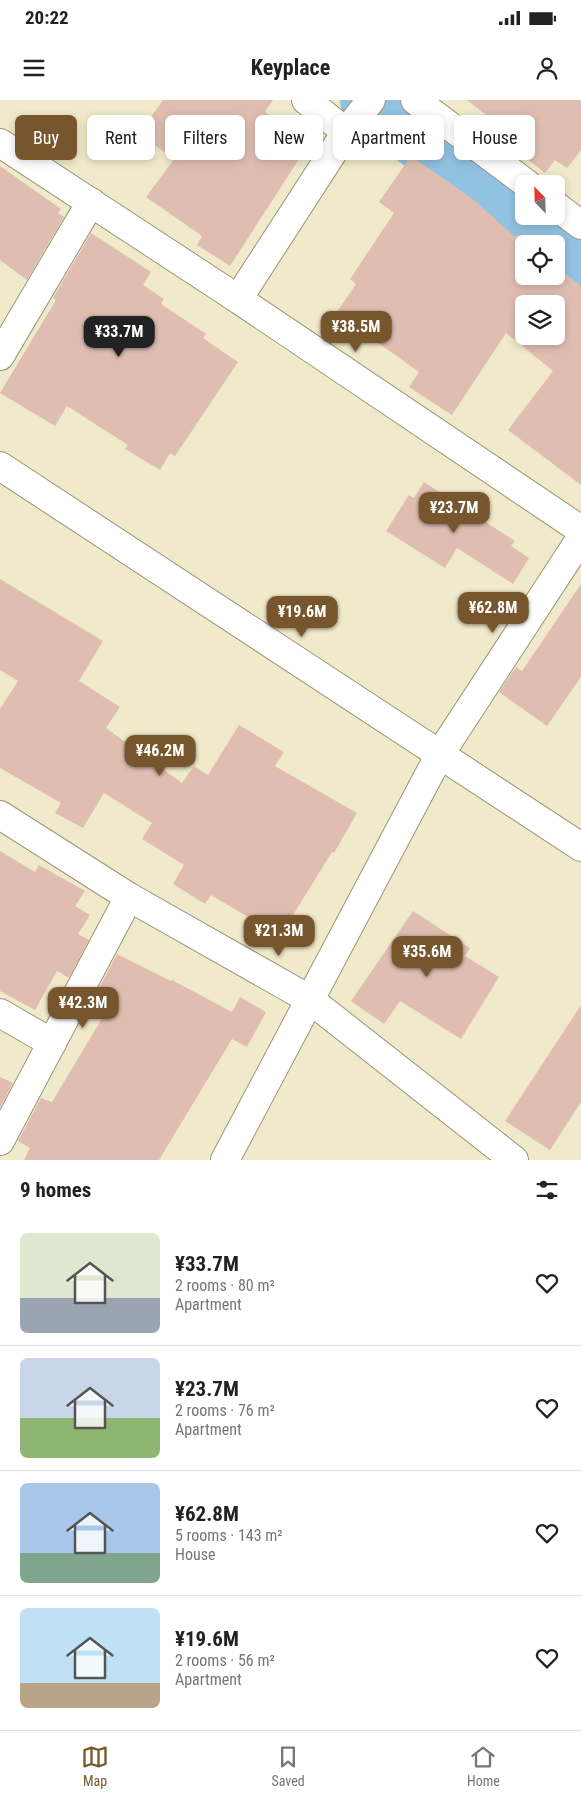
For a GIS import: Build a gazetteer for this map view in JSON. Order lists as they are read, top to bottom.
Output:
{
  "north": "top left",
  "page": {
    "status": "20:22",
    "header": "Keyplace",
    "chip": [
      "Buy",
      "Rent",
      "Filters",
      "New",
      "Apartment",
      "House"
    ],
    "price": [
      "¥38.5M",
      "¥33.7M",
      "¥23.7M",
      "¥62.8M",
      "¥19.6M",
      "¥46.2M",
      "¥21.3M",
      "¥35.6M",
      "¥42.3M"
    ],
    "heading": "9 homes",
    "list": [
      {
        "name": "¥33.7M",
        "note": "2 rooms · 80 m² · Apartment"
      },
      {
        "name": "¥23.7M",
        "note": "2 rooms · 76 m² · Apartment"
      },
      {
        "name": "¥62.8M",
        "note": "5 rooms · 143 m² · House"
      },
      {
        "name": "¥19.6M",
        "note": "2 rooms · 56 m² · Apartment"
      }
    ],
    "tabs": ["Map", "Saved", "Home"]
  }
}
